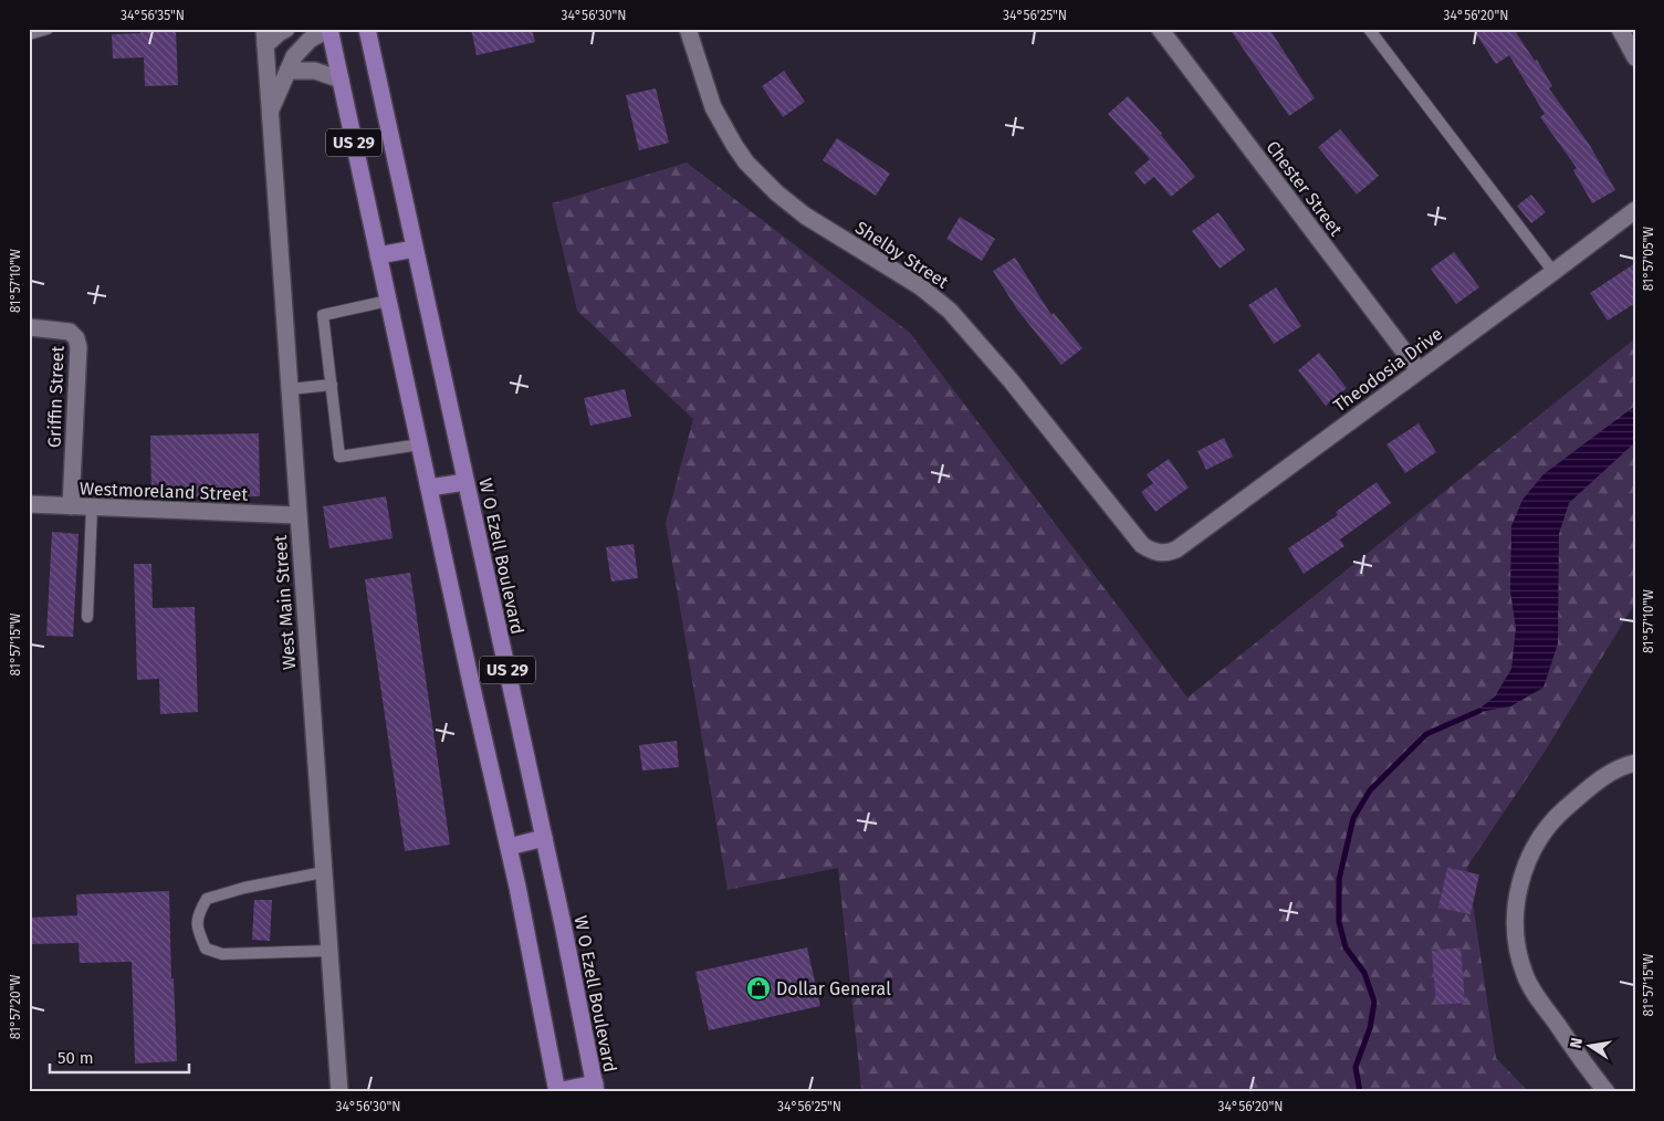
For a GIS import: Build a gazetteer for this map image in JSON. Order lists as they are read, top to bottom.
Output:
{
  "streets": {
    "main road": ["US 29", "W O Ezell Boulevard"],
    "street": [
      "Chester Street",
      "Shelby Street",
      "Theodosia Drive",
      "Griffin Street",
      "Westmoreland Street",
      "West Main Street"
    ]
  },
  "crossings": [
    ["US 29", "West Main Street"],
    ["Chester Street", "Theodosia Drive"],
    ["Shelby Street", "Theodosia Drive"],
    ["Griffin Street", "Westmoreland Street"],
    ["Westmoreland Street", "West Main Street"]
  ],
  "places": {
    "shop": ["Dollar General"]
  },
  "scale_bar": "50 m",
  "north": "left",
  "coordinates": [
    "34°56'35\"N",
    "34°56'30\"N",
    "34°56'25\"N",
    "34°56'20\"N",
    "81°57'05\"W",
    "81°57'10\"W",
    "81°57'15\"W",
    "81°57'20\"W"
  ]
}
